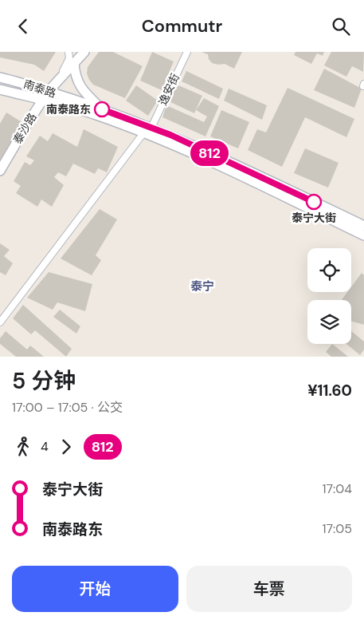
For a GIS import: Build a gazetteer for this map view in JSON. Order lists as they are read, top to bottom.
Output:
{
  "streets": {
    "main road": ["南泰路", "泰沙路"],
    "street": ["逸安街"]
  },
  "crossings": [
    ["南泰路", "逸安街"],
    ["南泰路", "泰沙路"]
  ],
  "districts": ["泰宁"],
  "places": ["南泰路东", "泰宁大街"],
  "lines": ["bus line 812"],
  "page": {
    "header": "Commutr",
    "on_map": "812",
    "heading": ["5 分钟", "17:00 – 17:05 · 公交", "¥11.60"],
    "legs": ["4", "812"],
    "list": [
      {
        "name": "泰宁大街",
        "value": "17:04"
      },
      {
        "name": "南泰路东",
        "value": "17:05"
      }
    ],
    "buttons": ["开始", "车票"]
  }
}
